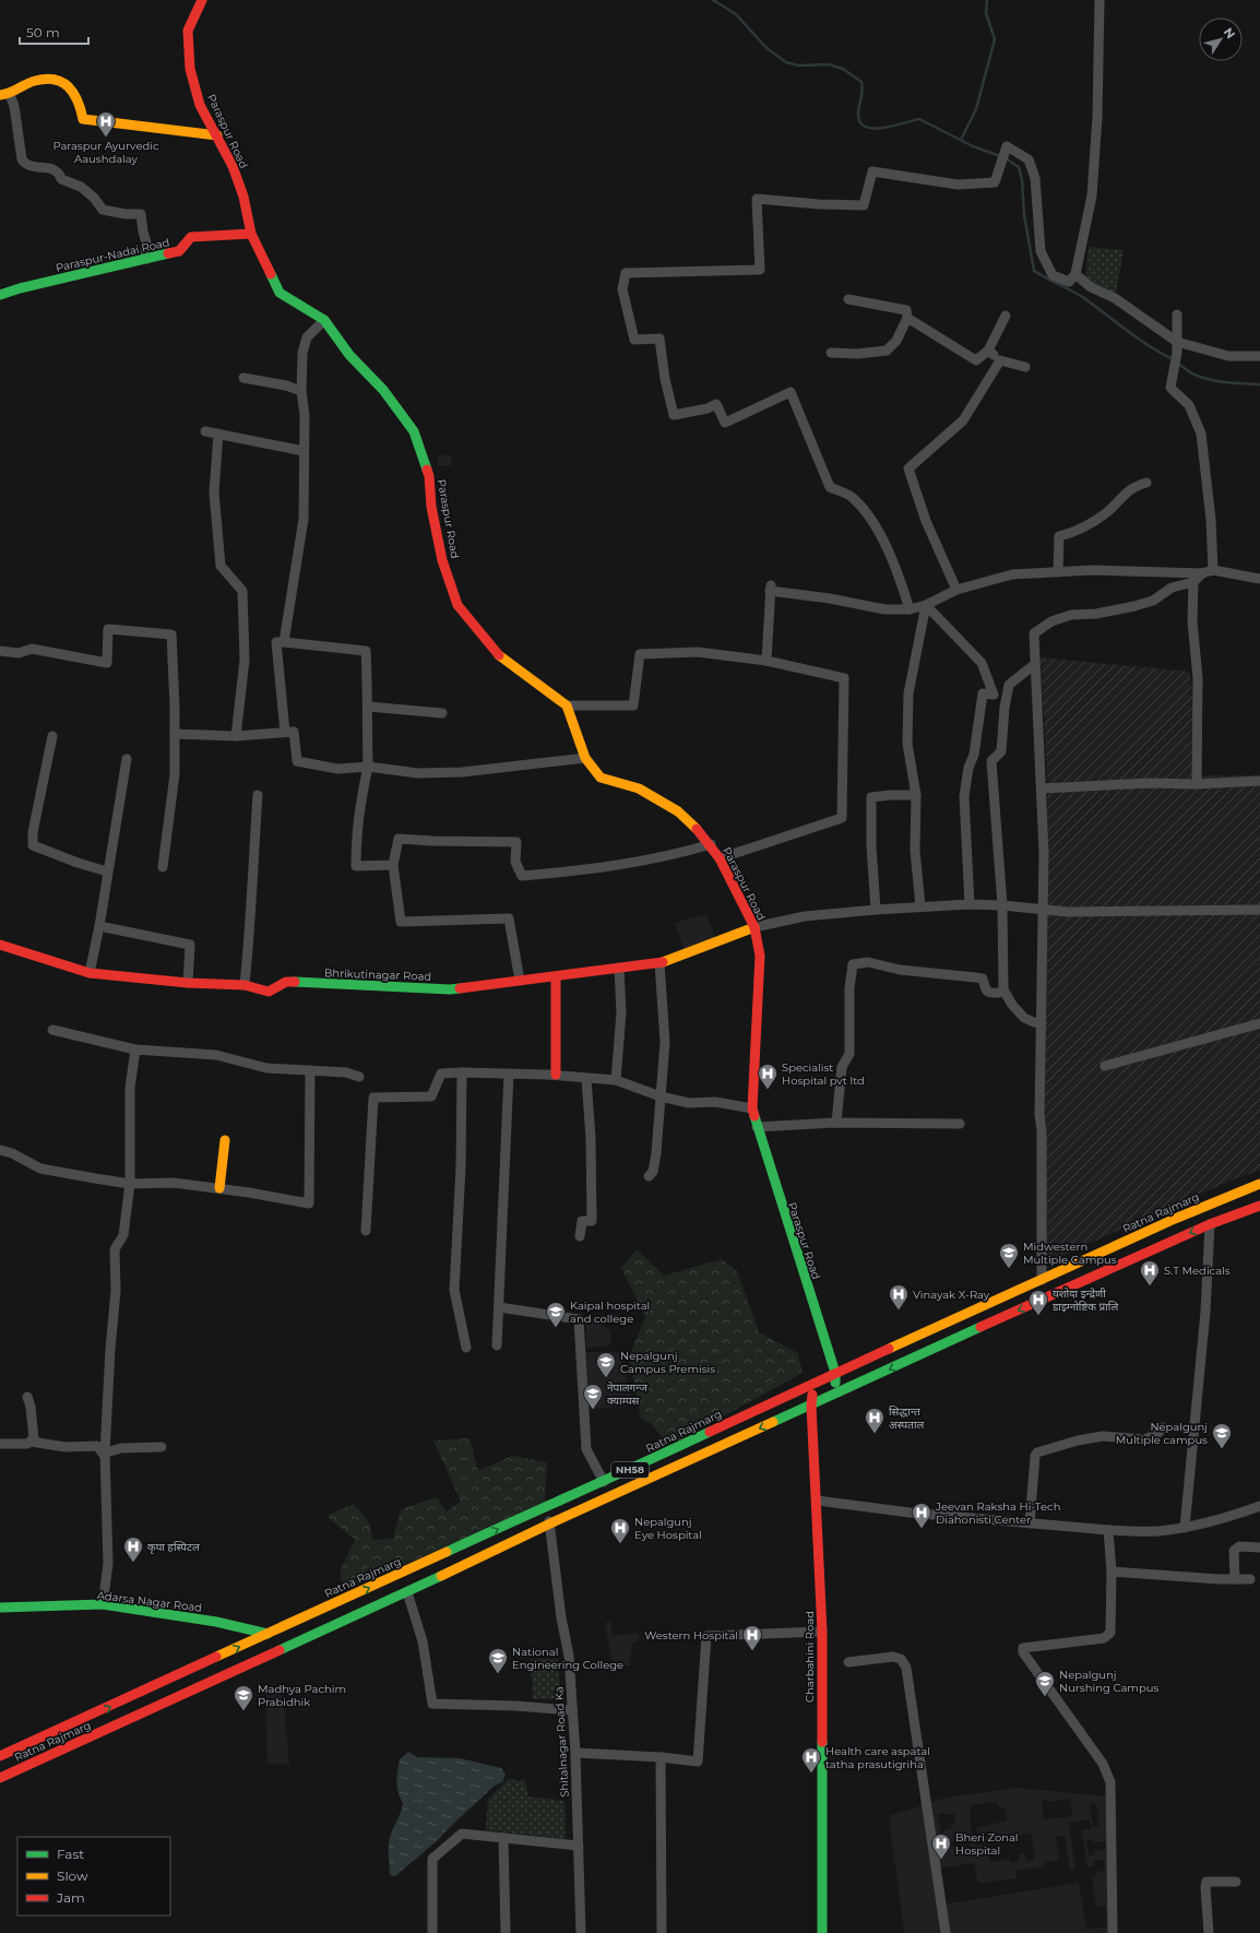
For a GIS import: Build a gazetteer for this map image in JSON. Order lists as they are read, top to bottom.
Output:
{
  "streets": {
    "main road": [
      "Paraspur Road",
      "Paraspur-Nadai Road",
      "Bhrikutinagar Road",
      "Ratna Rajmarg",
      "NH58",
      "Adarsa Nagar Road",
      "Charbahini Road"
    ],
    "street": ["Shitalnagar Road Ka"]
  },
  "crossings": [
    ["Paraspur Road", "Paraspur-Nadai Road"],
    ["Paraspur Road", "Bhrikutinagar Road"],
    ["Paraspur Road", "Ratna Rajmarg"],
    ["Ratna Rajmarg", "Adarsa Nagar Road"],
    ["Ratna Rajmarg", "Charbahini Road"],
    ["Ratna Rajmarg", "Shitalnagar Road Ka"]
  ],
  "places": {
    "hospital": [
      "Paraspur Ayurvedic Aaushdalay",
      "Specialist Hospital pvt ltd",
      "S.T Medicals",
      "Vinayak X-Ray",
      "यशोदा इन्द्रेणी डाइग्नोष्टिक प्रालि",
      "सिद्धान्त अस्पताल",
      "Jeevan Raksha Hi-Tech Diahonisti Center",
      "Nepalgunj Eye Hospital",
      "कृपा हस्पिटल",
      "Western Hospital",
      "Health care aspatal tatha prasutigriha",
      "Bheri Zonal Hospital"
    ],
    "school or university": [
      "Midwestern Multiple Campus",
      "Kaipal hospital and college",
      "Nepalgunj Campus Premisis",
      "नेपालगन्ज क्याम्पस",
      "Nepalgunj Multiple campus",
      "National Engineering College",
      "Nepalgunj Nurshing Campus",
      "Madhya Pachim Prabidhik"
    ]
  },
  "legend": ["Fast", "Slow", "Jam"],
  "scale_bar": "50 m",
  "north": "top right"
}
